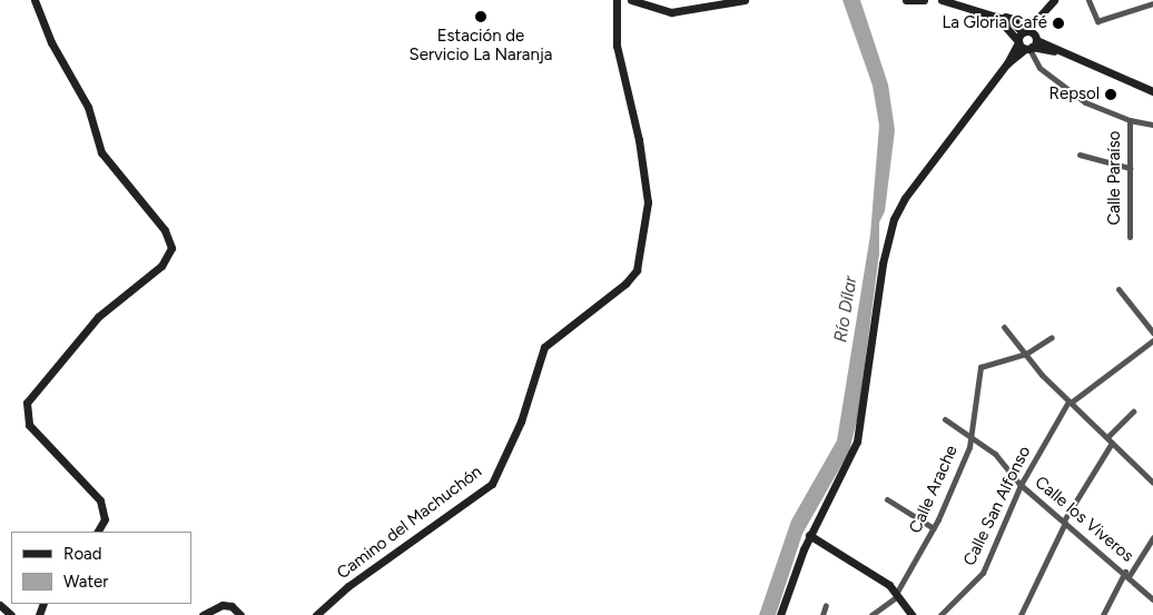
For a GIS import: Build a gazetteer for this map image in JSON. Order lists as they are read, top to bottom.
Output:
{
  "streets": {
    "street": [
      "Calle Paraíso",
      "Calle Arache",
      "Calle San Alfonso",
      "Calle los Viveros",
      "Camino del Machuchón"
    ]
  },
  "crossings": [
    ["Calle Arache", "Calle los Viveros"],
    ["Calle San Alfonso", "Calle los Viveros"]
  ],
  "water": ["Río Dílar"],
  "places": ["Estación de Servicio La Naranja", "La Gloria Café", "Repsol"],
  "legend": ["Road", "Water"]
}
